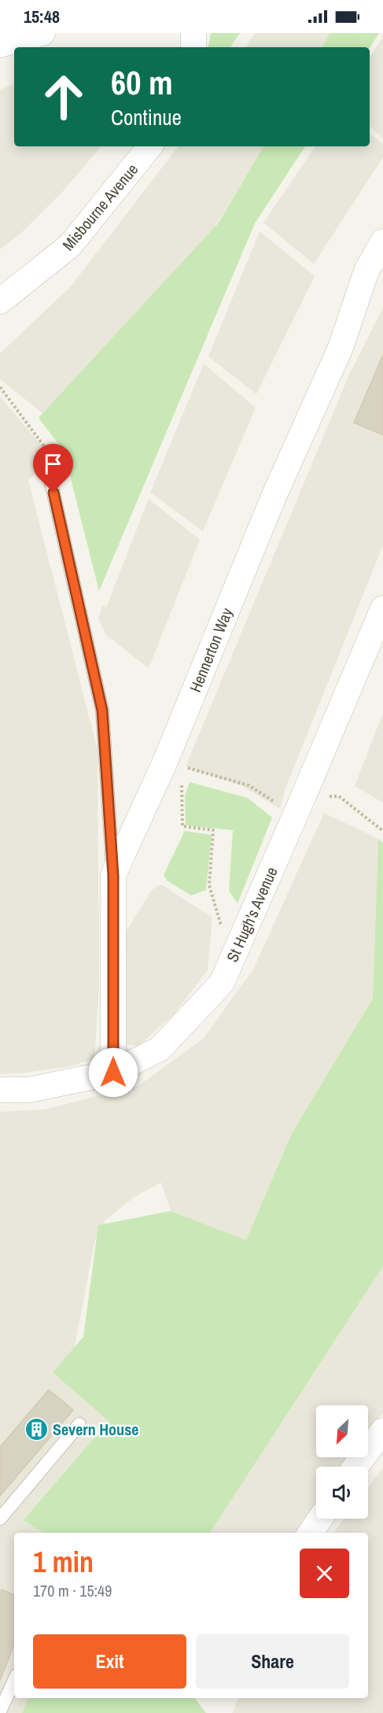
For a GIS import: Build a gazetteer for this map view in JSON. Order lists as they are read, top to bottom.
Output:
{
  "streets": {
    "street": ["Misbourne Avenue", "Hennerton Way", "St Hugh's Avenue"]
  },
  "crossings": [
    ["Hennerton Way", "St Hugh's Avenue"]
  ],
  "places": {
    "building": ["Severn House"]
  },
  "north": "bottom left",
  "page": {
    "status": "15:48",
    "turn": ["60 m", "Continue"],
    "heading": ["1 min", "170 m · 15:49"],
    "buttons": ["Exit", "Share"]
  }
}
